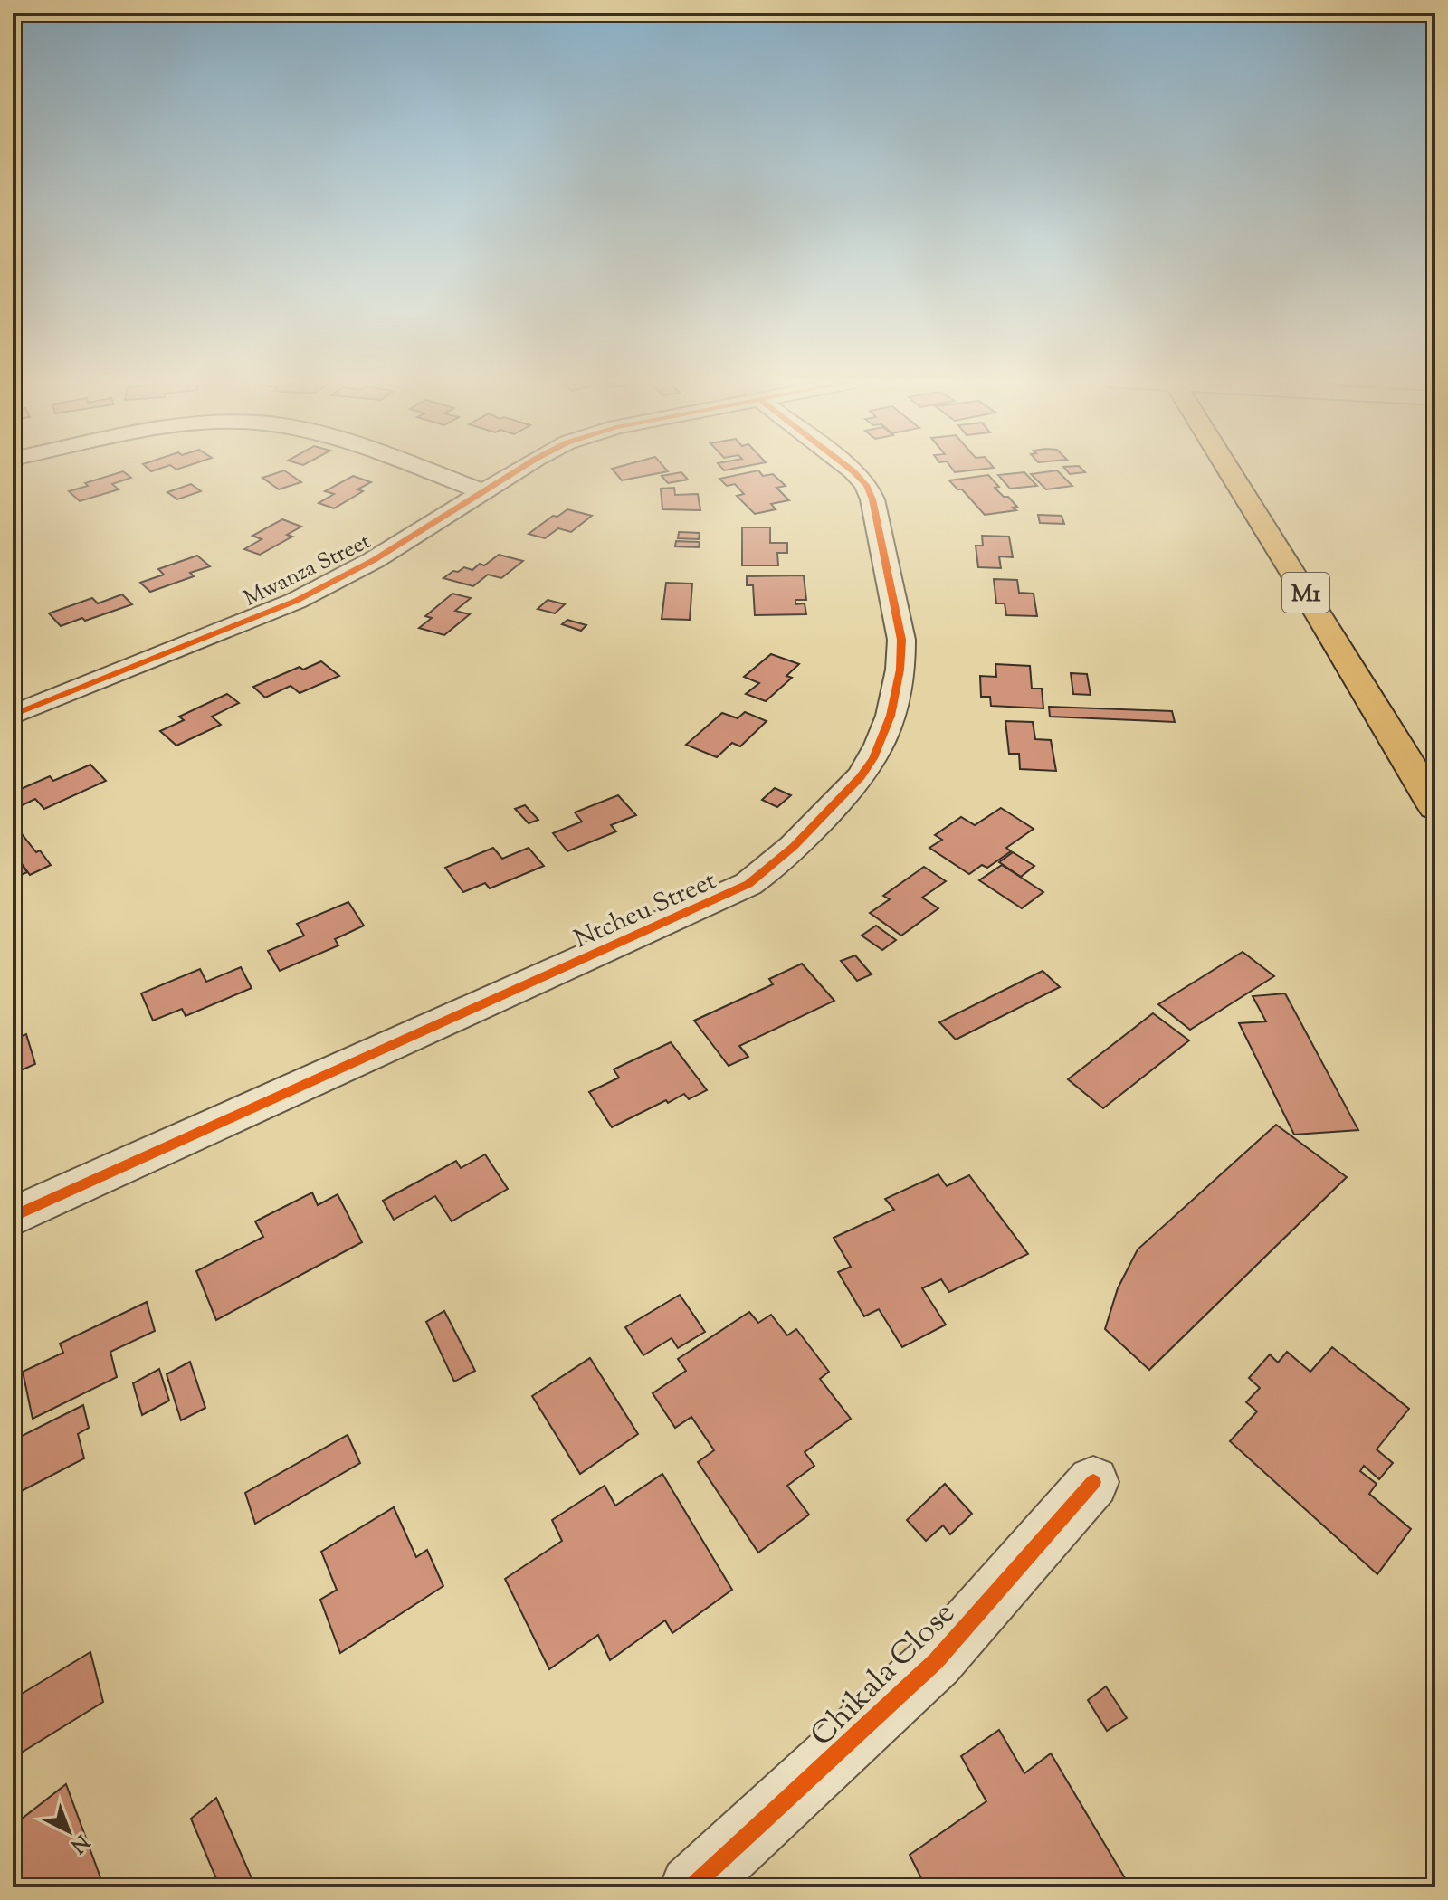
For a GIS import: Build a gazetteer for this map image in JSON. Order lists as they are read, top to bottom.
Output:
{
  "streets": {
    "highway": ["M1"],
    "street": ["Mwanza Street", "Ntcheu Street", "Chikala Close"]
  },
  "north": "bottom right"
}
